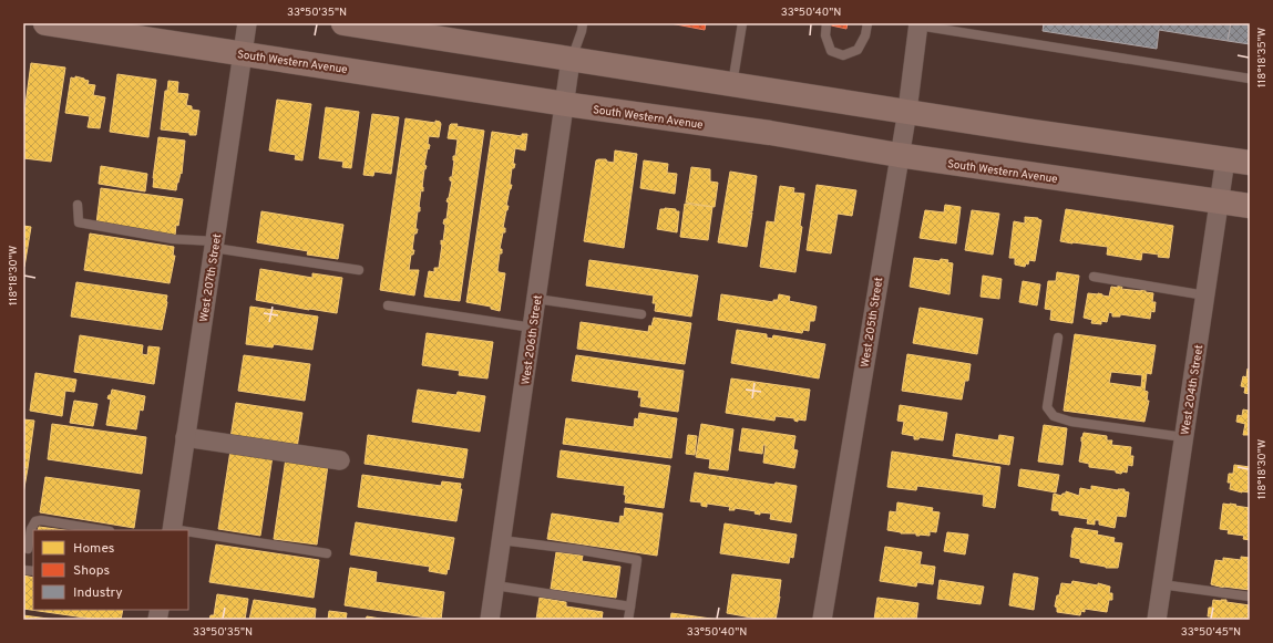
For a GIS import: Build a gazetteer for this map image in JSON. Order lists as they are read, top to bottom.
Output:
{
  "streets": {
    "main road": ["South Western Avenue"],
    "street": [
      "West 207th Street",
      "West 205th Street",
      "West 206th Street",
      "West 204th Street"
    ]
  },
  "crossings": [
    ["South Western Avenue", "West 207th Street"],
    ["South Western Avenue", "West 205th Street"],
    ["South Western Avenue", "West 206th Street"],
    ["South Western Avenue", "West 204th Street"]
  ],
  "legend": ["Homes", "Shops", "Industry"],
  "coordinates": [
    "33°50'35\"N",
    "33°50'40\"N",
    "118°18'35\"W",
    "118°18'30\"W",
    "33°50'45\"N"
  ]
}
